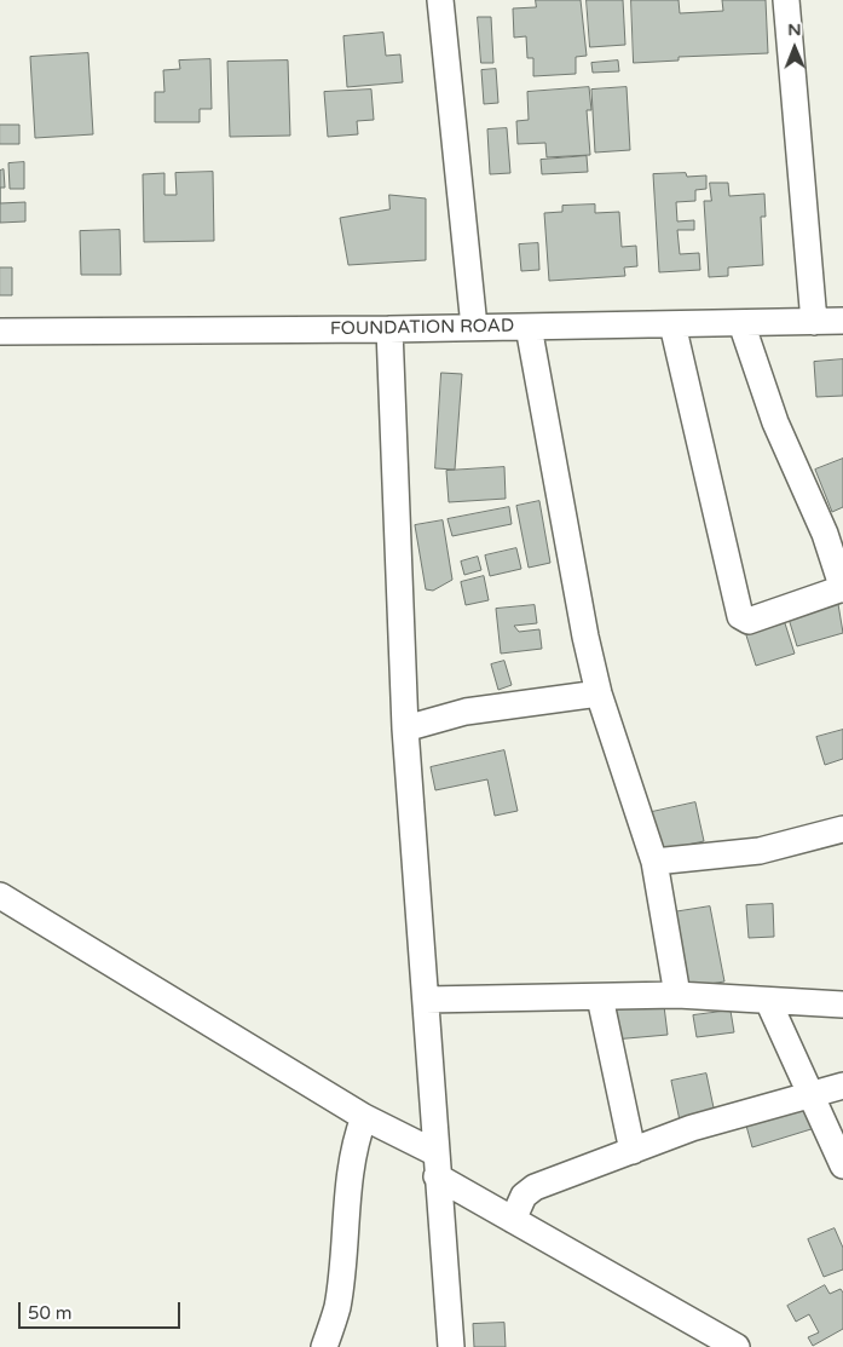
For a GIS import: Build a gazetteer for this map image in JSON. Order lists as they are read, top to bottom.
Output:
{
  "streets": {
    "street": ["FOUNDATION ROAD"]
  },
  "scale_bar": "50 m",
  "north": "top"
}
